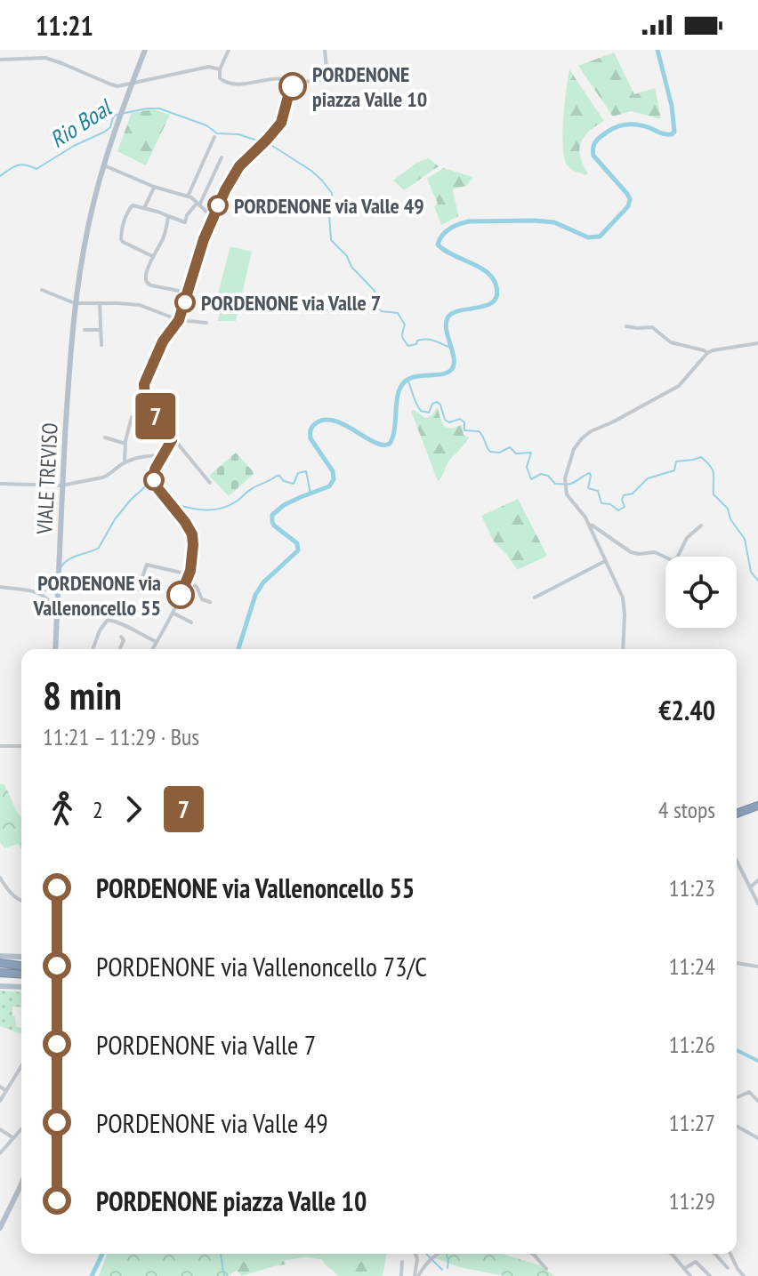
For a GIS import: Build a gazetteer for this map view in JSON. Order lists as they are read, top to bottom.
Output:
{
  "streets": {
    "main road": ["VIALE TREVISO"]
  },
  "water": ["Rio Boal"],
  "places": [
    "PORDENONE piazza Valle 10",
    "PORDENONE via Valle 49",
    "PORDENONE via Valle 7",
    "PORDENONE via Vallenoncello 55"
  ],
  "lines": ["bus line 7"],
  "page": {
    "status": "11:21",
    "on_map": "7",
    "heading": ["8 min", "11:21 – 11:29 · Bus", "€2.40"],
    "legs": ["2", "7", "4 stops"],
    "list": [
      {
        "name": "PORDENONE via Vallenoncello 55",
        "value": "11:23"
      },
      {
        "name": "PORDENONE via Vallenoncello 73/C",
        "value": "11:24"
      },
      {
        "name": "PORDENONE via Valle 7",
        "value": "11:26"
      },
      {
        "name": "PORDENONE via Valle 49",
        "value": "11:27"
      },
      {
        "name": "PORDENONE piazza Valle 10",
        "value": "11:29"
      }
    ]
  }
}
